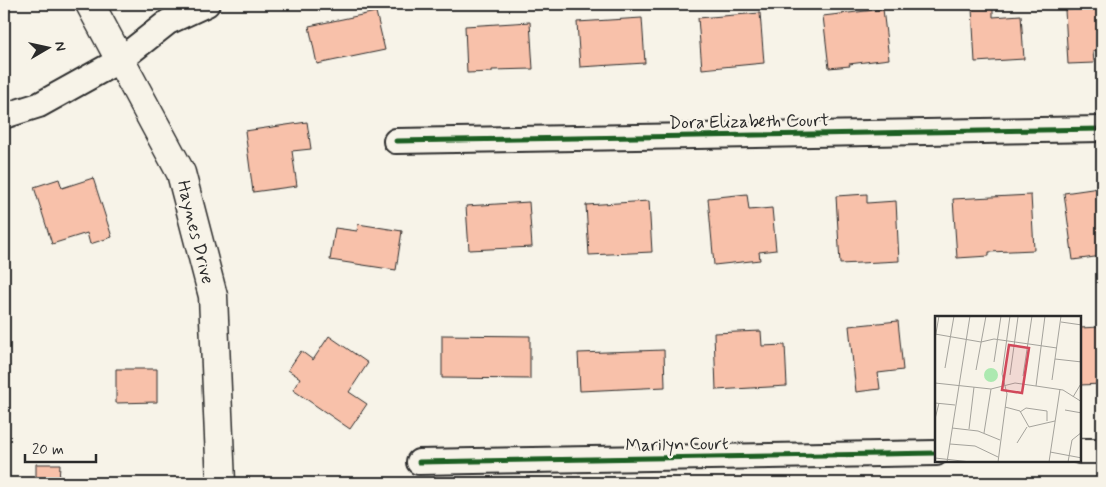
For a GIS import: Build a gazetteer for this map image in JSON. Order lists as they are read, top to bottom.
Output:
{
  "streets": {
    "street": ["Dora Elizabeth Court", "Haynes Drive", "Marilyn Court"]
  },
  "scale_bar": "20 m",
  "north": "right"
}
